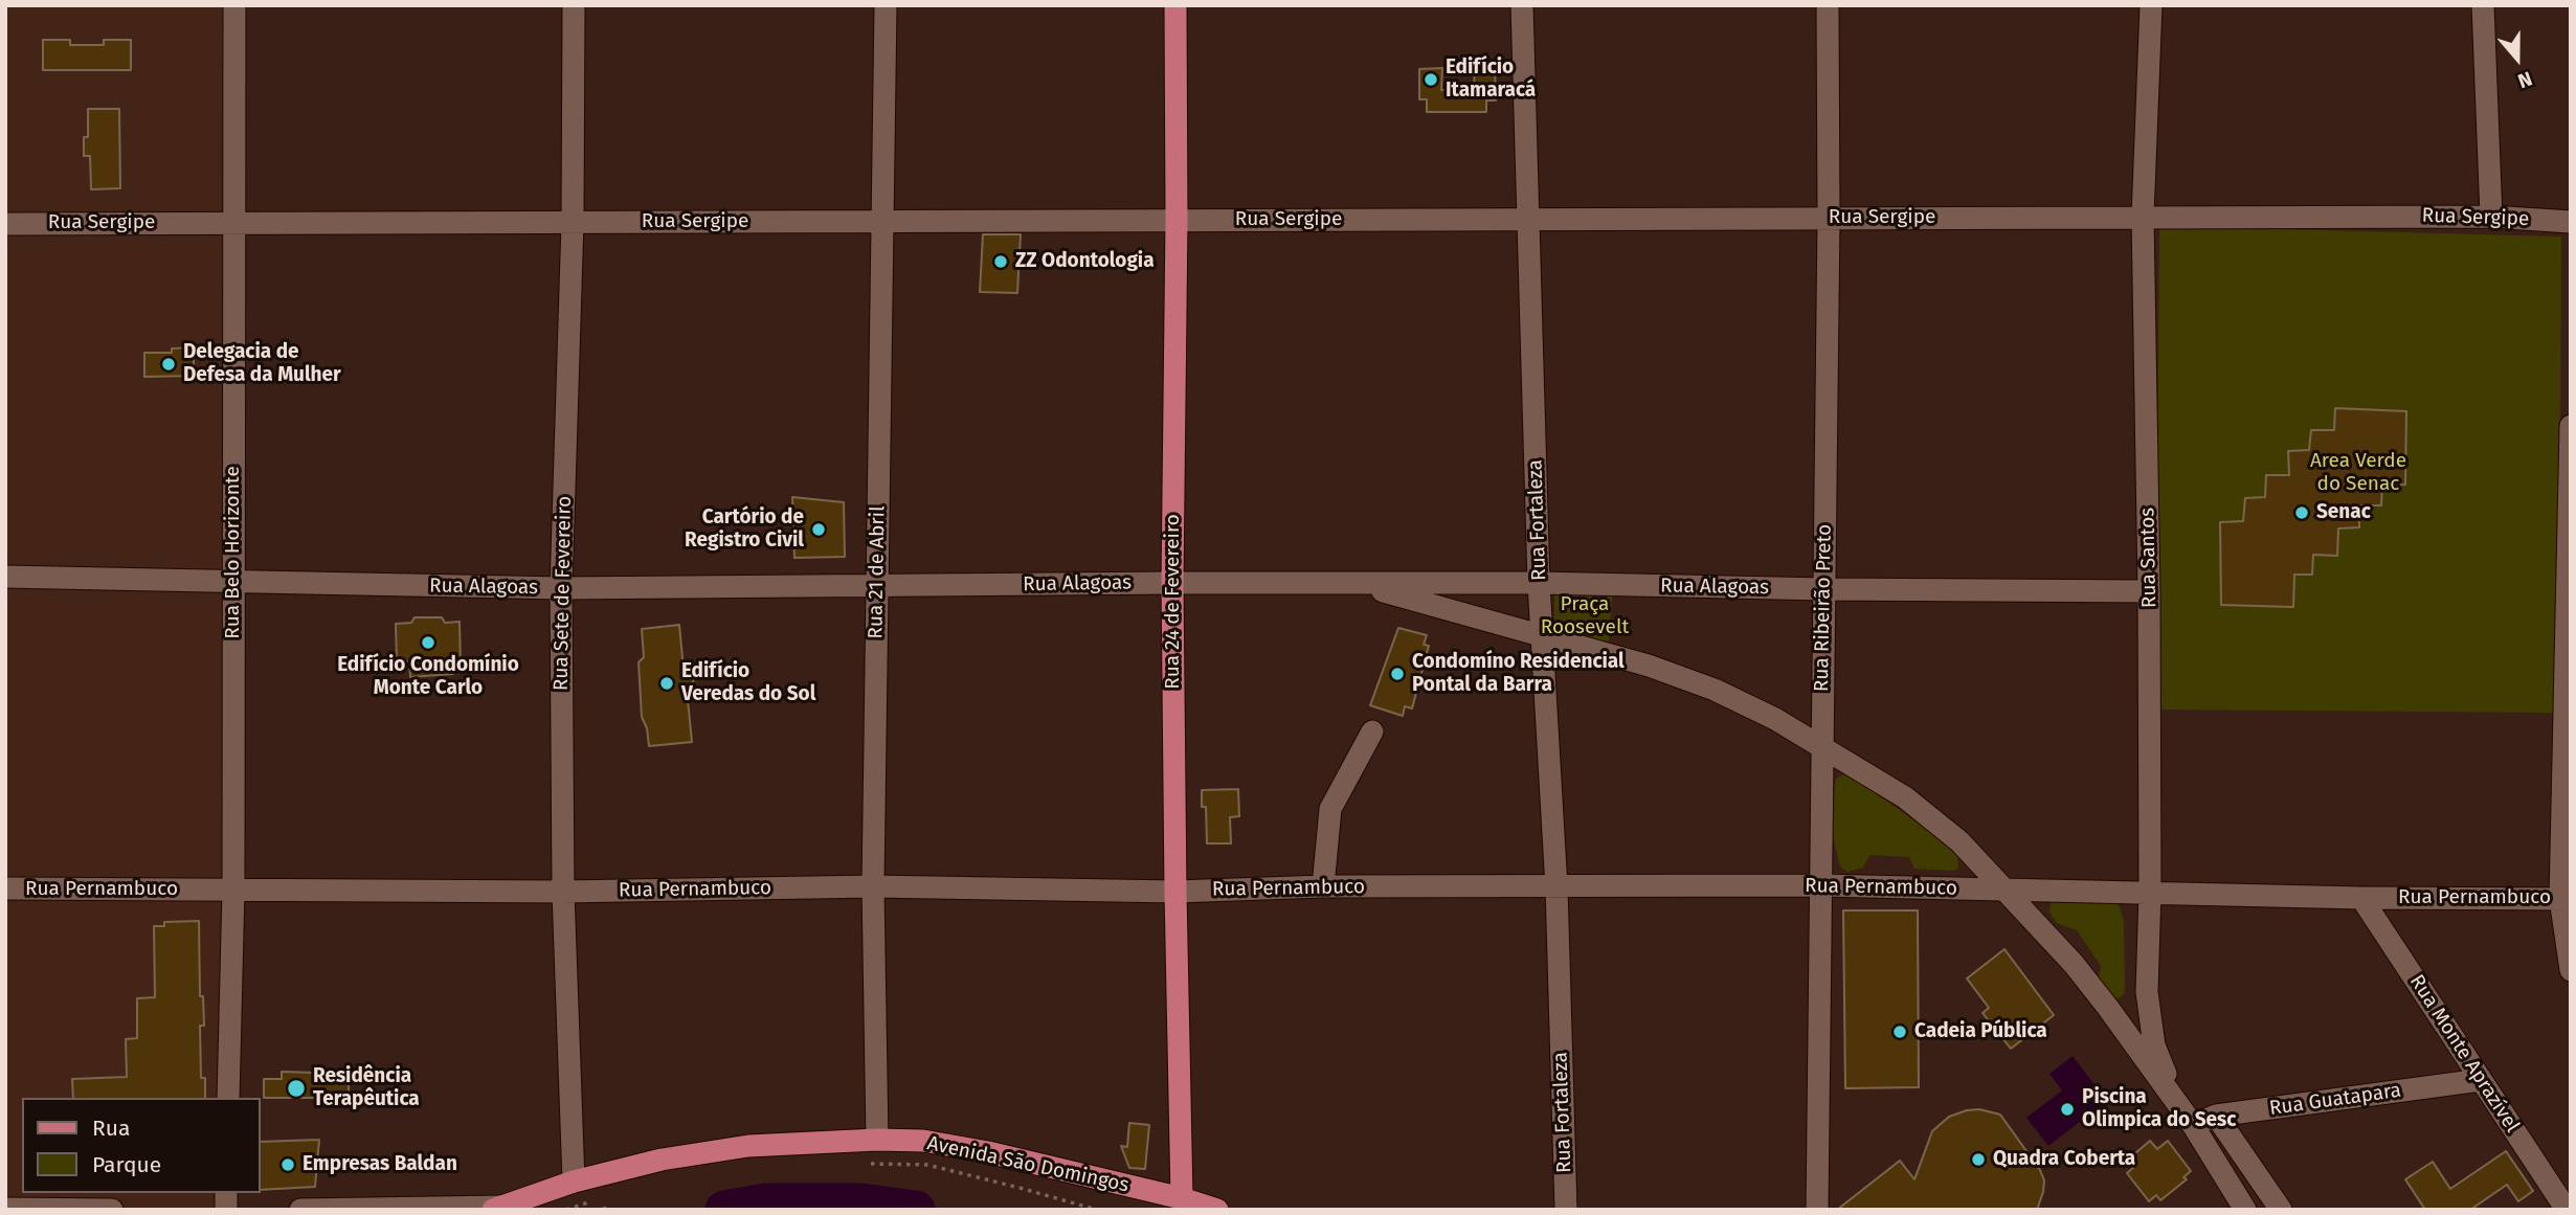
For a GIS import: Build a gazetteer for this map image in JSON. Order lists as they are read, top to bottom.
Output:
{
  "streets": {
    "main road": ["Rua 24 de Fevereiro", "Avenida São Domingos"],
    "street": [
      "Rua Sergipe",
      "Rua Fortaleza",
      "Rua Belo Horizonte",
      "Rua Santos",
      "Rua 21 de Abril",
      "Rua Alagoas",
      "Rua Sete de Fevereiro",
      "Rua Ribeirão Preto",
      "Rua Pernambuco",
      "Rua Monte Aprazível",
      "Rua Guatapara"
    ]
  },
  "crossings": [
    ["Rua Sergipe", "Rua Fortaleza"],
    ["Rua Sergipe", "Rua Belo Horizonte"],
    ["Rua Sergipe", "Rua Santos"],
    ["Rua Sergipe", "Rua 21 de Abril"],
    ["Rua Sergipe", "Rua Sete de Fevereiro"],
    ["Rua Sergipe", "Rua 24 de Fevereiro"],
    ["Rua Sergipe", "Rua Ribeirão Preto"],
    ["Rua Fortaleza", "Rua Alagoas"],
    ["Rua Fortaleza", "Rua Pernambuco"],
    ["Rua Belo Horizonte", "Rua Alagoas"],
    ["Rua Belo Horizonte", "Rua Pernambuco"],
    ["Rua Santos", "Rua Alagoas"],
    ["Rua Santos", "Rua Pernambuco"],
    ["Rua 21 de Abril", "Rua Alagoas"],
    ["Rua 21 de Abril", "Rua Pernambuco"],
    ["Rua 21 de Abril", "Avenida São Domingos"],
    ["Rua Alagoas", "Rua Sete de Fevereiro"],
    ["Rua Alagoas", "Rua 24 de Fevereiro"],
    ["Rua Alagoas", "Rua Ribeirão Preto"],
    ["Rua Sete de Fevereiro", "Rua Pernambuco"],
    ["Rua Sete de Fevereiro", "Avenida São Domingos"],
    ["Rua 24 de Fevereiro", "Rua Pernambuco"],
    ["Rua 24 de Fevereiro", "Avenida São Domingos"],
    ["Rua Ribeirão Preto", "Rua Pernambuco"],
    ["Rua Pernambuco", "Rua Monte Aprazível"],
    ["Rua Monte Aprazível", "Rua Guatapara"]
  ],
  "parks": ["Area Verde do Senac", "Praça Roosevelt"],
  "places": [
    "Edifício Itamaracá",
    "ZZ Odontologia",
    "Delegacia de Defesa da Mulher",
    "Senac",
    "Cartório de Registro Civil",
    "Edifício Condomínio Monte Carlo",
    "Condomíno Residencial Pontal da Barra",
    "Edifício Veredas do Sol",
    "Cadeia Pública",
    "Residência Terapêutica",
    "Piscina Olimpica do Sesc",
    "Quadra Coberta",
    "Empresas Baldan"
  ],
  "legend": ["Rua", "Parque"],
  "north": "bottom"
}
